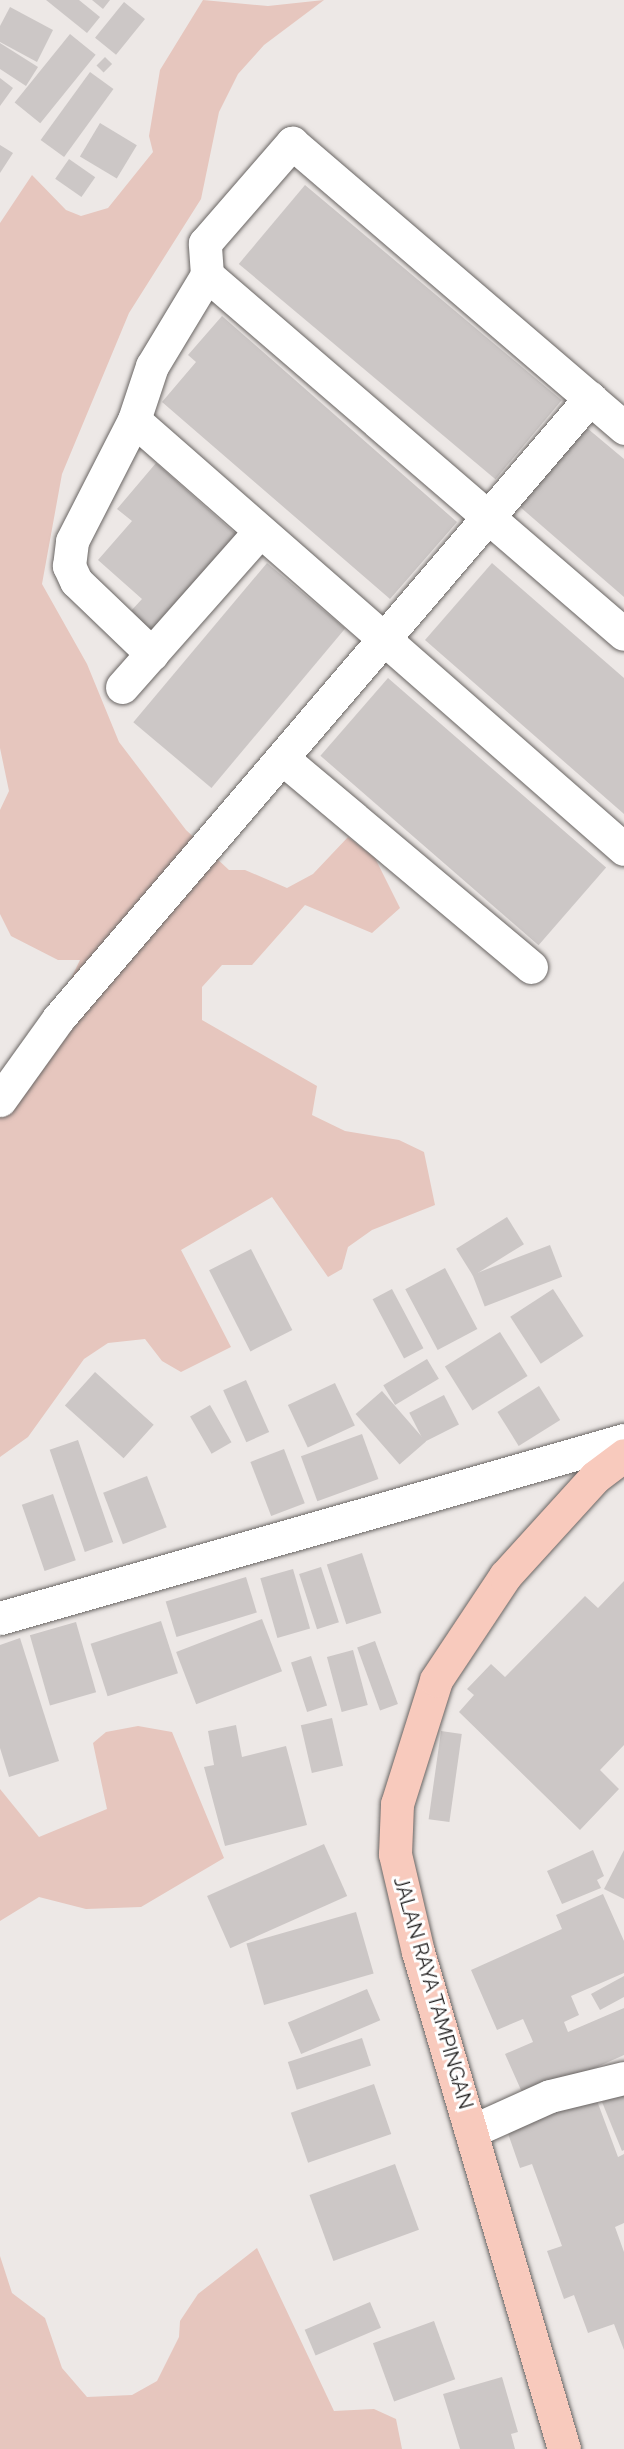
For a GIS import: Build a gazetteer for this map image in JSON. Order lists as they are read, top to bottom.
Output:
{
  "streets": {
    "main road": ["JALAN RAYA TAMPINGAN"]
  }
}
